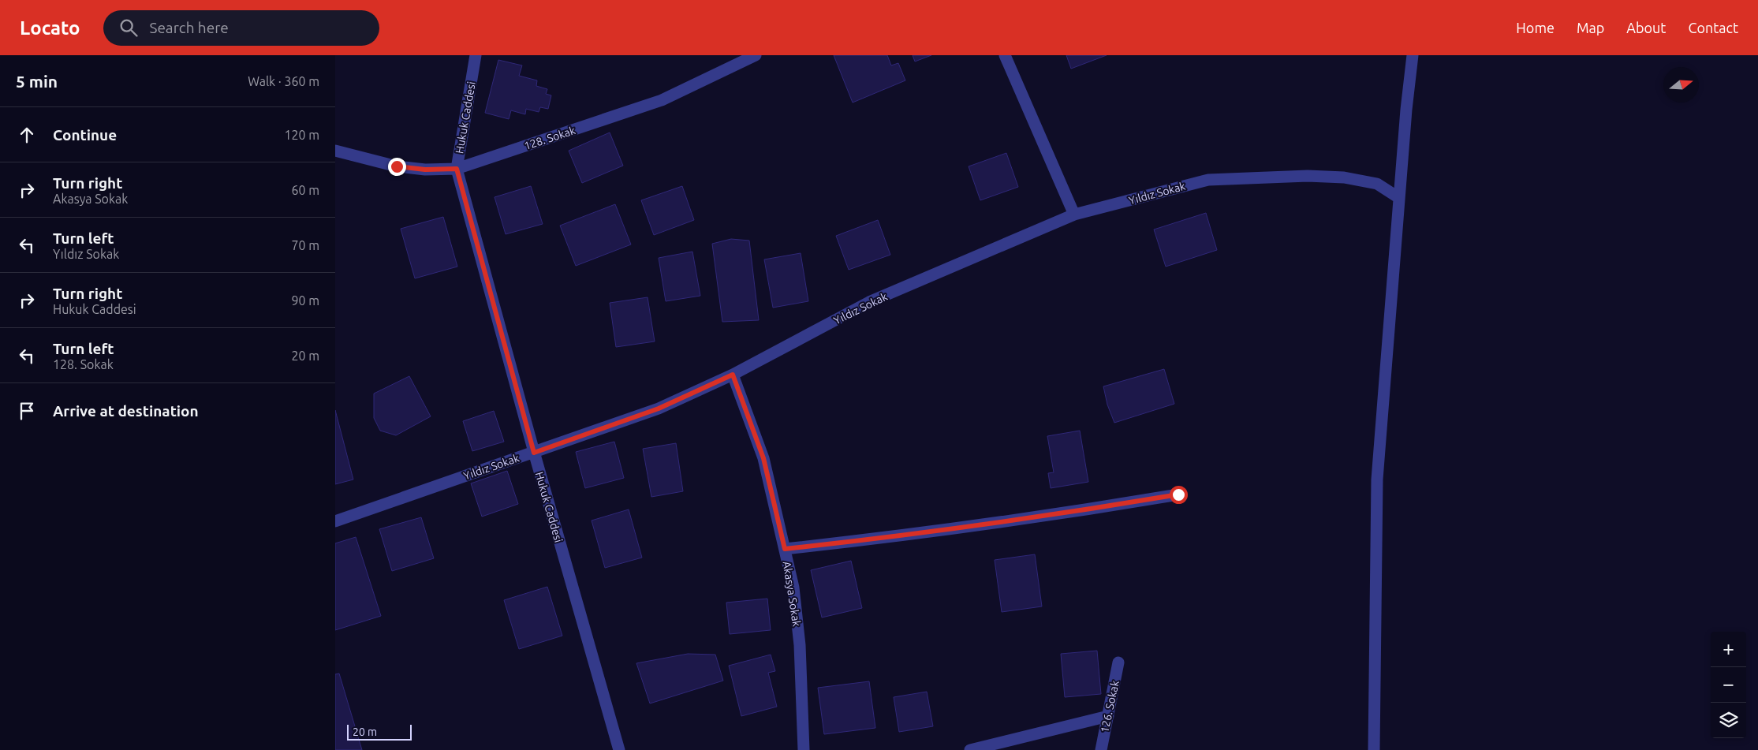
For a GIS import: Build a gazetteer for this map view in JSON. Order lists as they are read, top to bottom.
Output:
{
  "streets": {
    "street": [
      "Hukuk Caddesi",
      "128. Sokak",
      "Yıldız Sokak",
      "Akasya Sokak",
      "126. Sokak"
    ]
  },
  "crossings": [
    ["Hukuk Caddesi", "128. Sokak"],
    ["Hukuk Caddesi", "Yıldız Sokak"],
    ["Yıldız Sokak", "Akasya Sokak"]
  ],
  "scale_bar": "20 m",
  "north": "right",
  "page": {
    "header": "Locato",
    "search": "Search here",
    "nav": [
      "Home",
      "Map",
      "About",
      "Contact"
    ],
    "heading": ["5 min", "Walk · 360 m"],
    "list": [
      ["Continue", "120 m"],
      ["Turn right", "Akasya Sokak", "60 m"],
      ["Turn left", "Yıldız Sokak", "70 m"],
      ["Turn right", "Hukuk Caddesi", "90 m"],
      ["Turn left", "128. Sokak", "20 m"],
      "Arrive at destination"
    ],
    "map_buttons": ["+", "−"],
    "scale": "20 m"
  }
}
